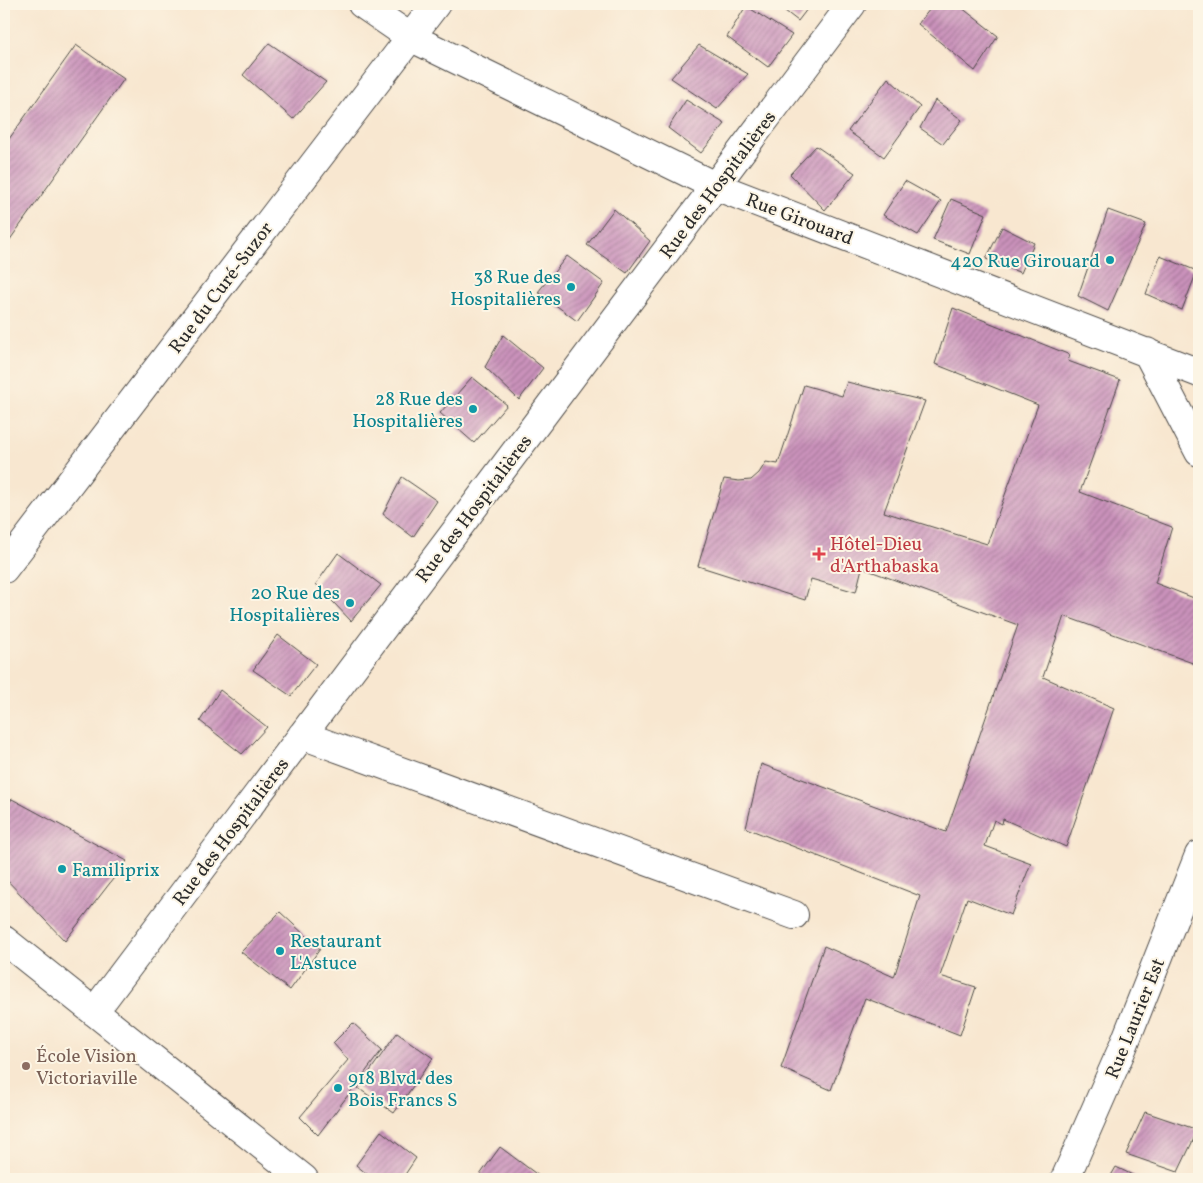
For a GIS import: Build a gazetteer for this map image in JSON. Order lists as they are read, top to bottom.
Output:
{
  "streets": {
    "street": [
      "Rue des Hospitalières",
      "Rue Girouard",
      "Rue du Curé-Suzor",
      "Rue Laurier Est"
    ]
  },
  "crossings": [
    ["Rue des Hospitalières", "Rue Girouard"],
    ["Rue Girouard", "Rue du Curé-Suzor"]
  ],
  "places": {
    "other": [
      "420 Rue Girouard",
      "38 Rue des Hospitalières",
      "28 Rue des Hospitalières",
      "20 Rue des Hospitalières",
      "Familiprix",
      "Restaurant L'Astuce",
      "École Vision Victoriaville",
      "918 Blvd. des Bois Francs S"
    ],
    "health": ["Hôtel-Dieu d'Arthabaska"]
  }
}
